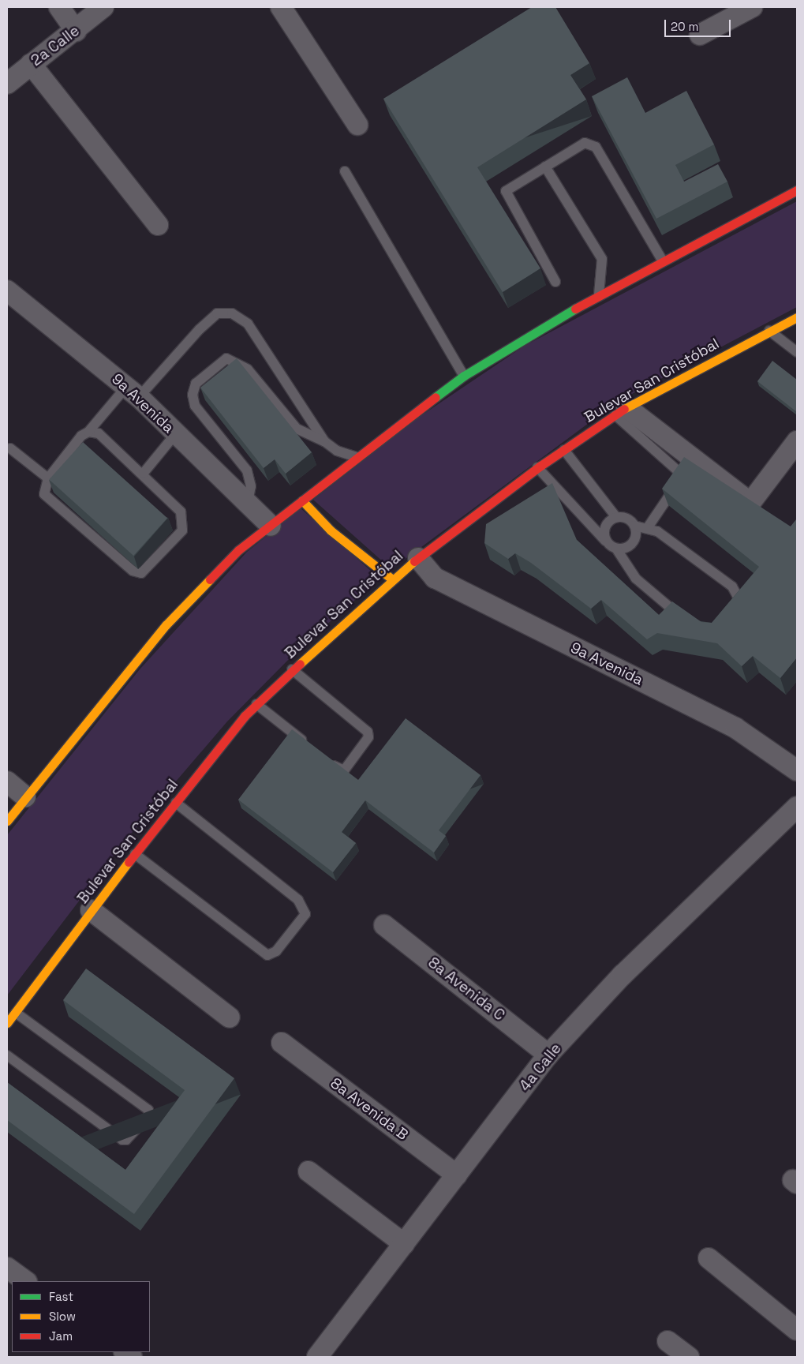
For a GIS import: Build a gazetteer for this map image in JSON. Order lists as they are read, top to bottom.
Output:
{
  "streets": {
    "main road": ["Bulevar San Cristóbal"],
    "street": [
      "2a Calle",
      "9a Avenida",
      "8a Avenida C",
      "4a Calle",
      "8a Avenida B"
    ]
  },
  "crossings": [
    ["Bulevar San Cristóbal", "9a Avenida"],
    ["8a Avenida C", "4a Calle"],
    ["4a Calle", "8a Avenida B"]
  ],
  "legend": ["Fast", "Slow", "Jam"],
  "scale_bar": "20 m"
}
